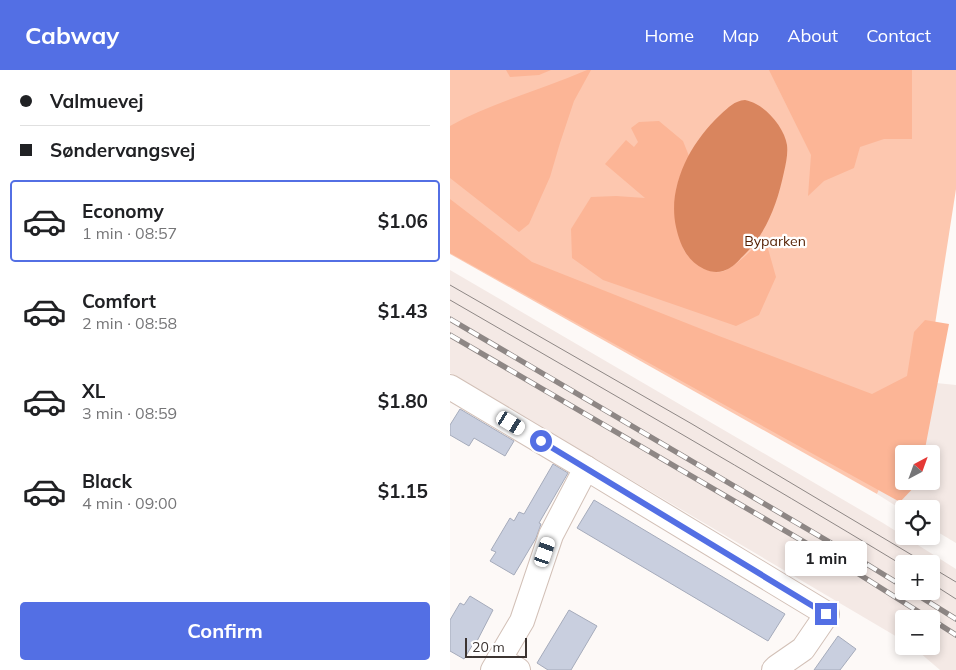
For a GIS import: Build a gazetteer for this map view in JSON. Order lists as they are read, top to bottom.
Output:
{
  "parks": ["Byparken"],
  "scale_bar": "20 m",
  "north": "top right",
  "page": {
    "header": "Cabway",
    "nav": [
      "Home",
      "Map",
      "About",
      "Contact"
    ],
    "banner": ["Valmuevej", "Søndervangsvej"],
    "list": [
      {
        "name": "Economy",
        "note": "1 min · 08:57",
        "value": "$1.06"
      },
      {
        "name": "Comfort",
        "note": "2 min · 08:58",
        "value": "$1.43"
      },
      {
        "name": "XL",
        "note": "3 min · 08:59",
        "value": "$1.80"
      },
      {
        "name": "Black",
        "note": "4 min · 09:00",
        "value": "$1.15"
      }
    ],
    "map_buttons": ["+", "−"],
    "bubble": "1 min",
    "buttons": "Confirm",
    "scale": "20 m"
  }
}
